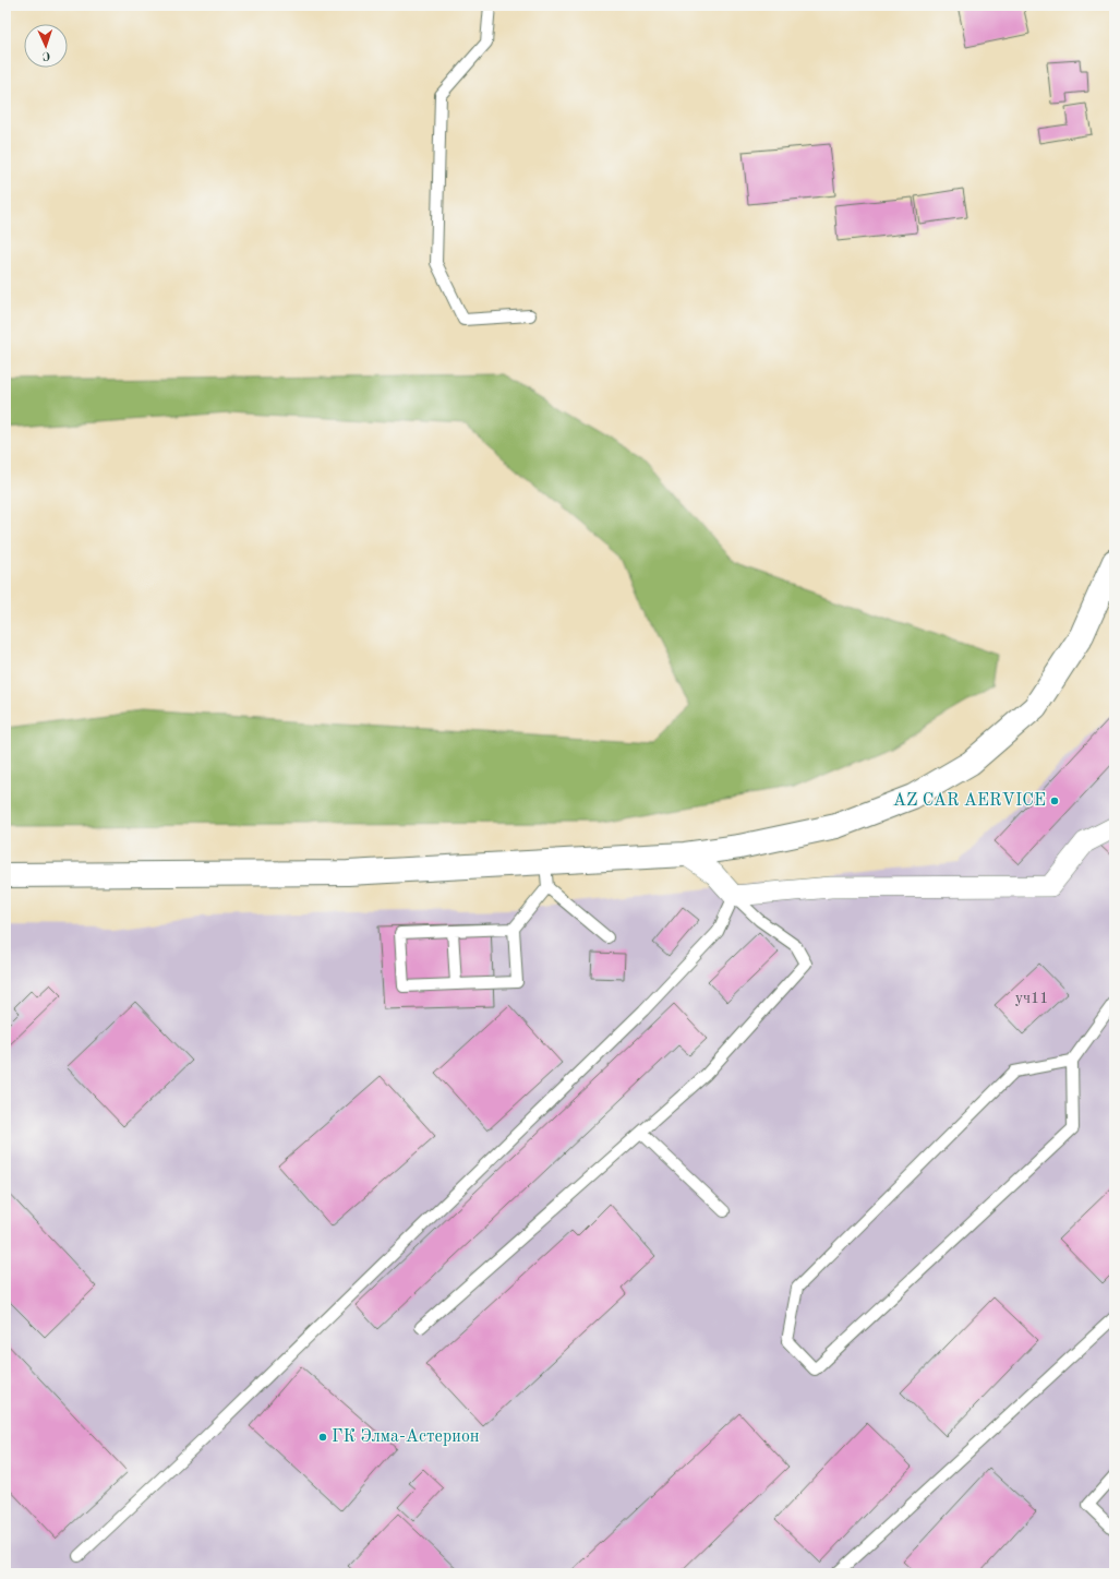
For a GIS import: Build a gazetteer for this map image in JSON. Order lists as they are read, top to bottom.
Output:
{
  "places": ["AZ CAR AERVICE", "ГК Элма-Астерион"],
  "house_numbers": ["уч11"],
  "north": "bottom"
}
